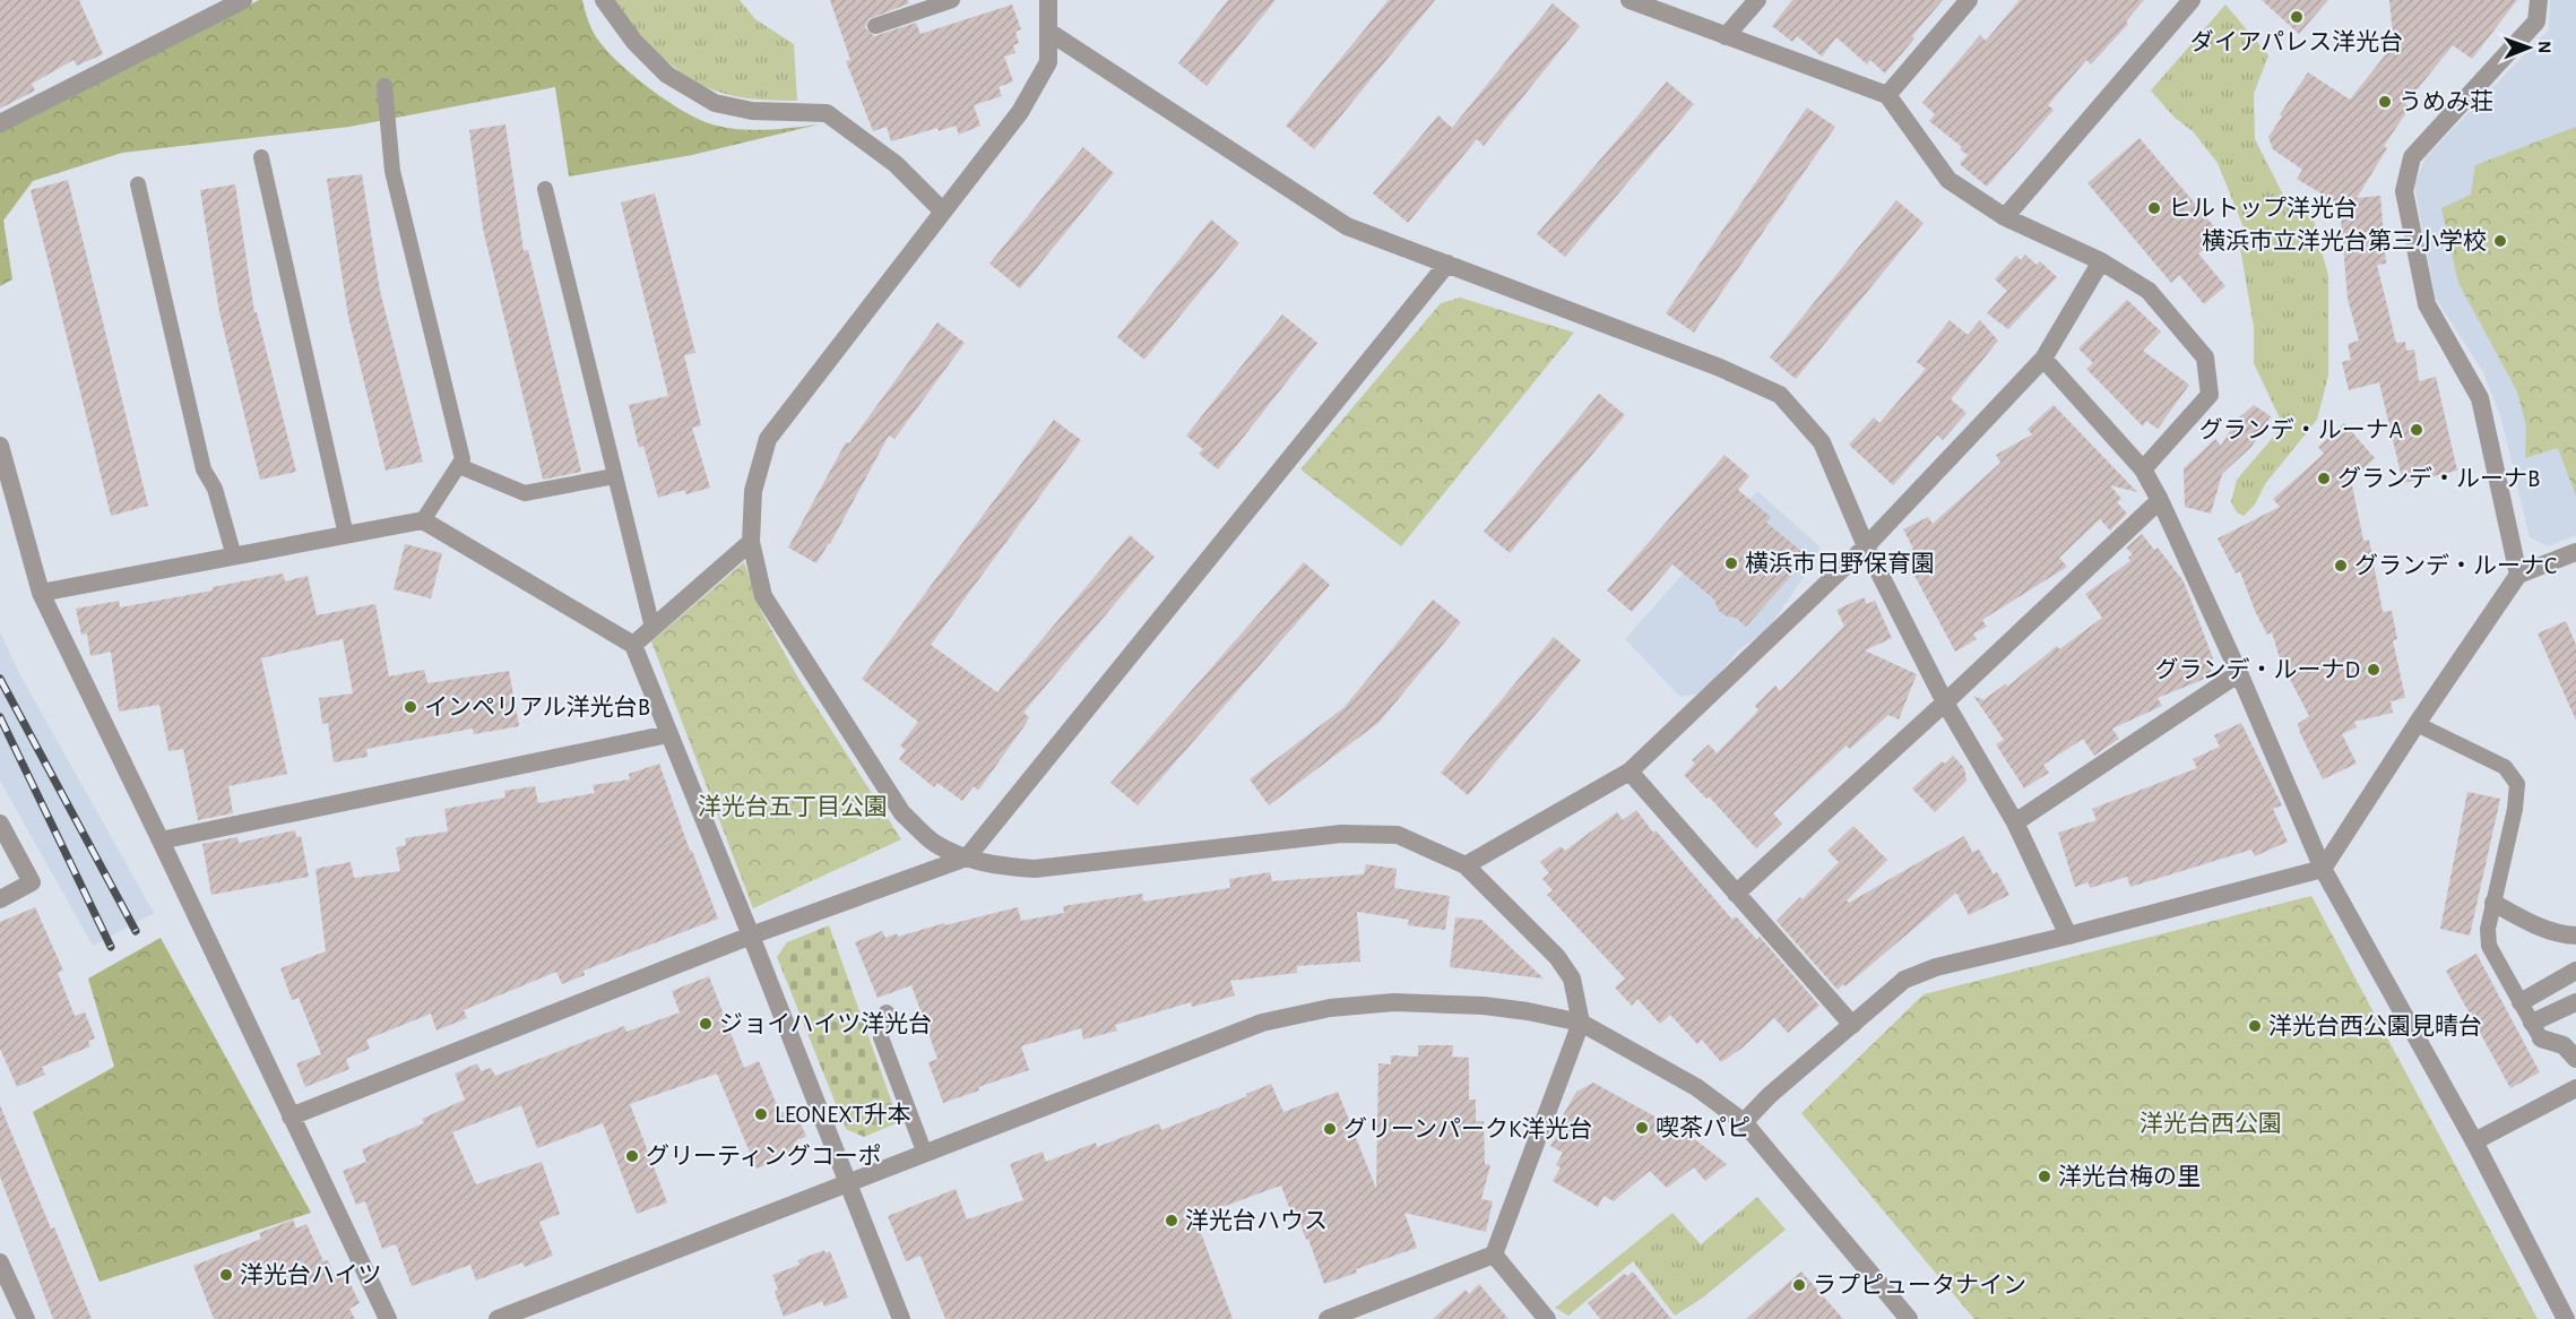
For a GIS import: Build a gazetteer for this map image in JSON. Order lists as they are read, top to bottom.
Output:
{
  "parks": ["洋光台五丁目公園", "洋光台西公園"],
  "places": [
    "ダイアパレス洋光台",
    "うめみ荘",
    "ヒルトップ洋光台",
    "横浜市立洋光台第三小学校",
    "グランデ・ルーナA",
    "グランデ・ルーナB",
    "横浜市日野保育園",
    "グランデ・ルーナC",
    "グランデ・ルーナD",
    "インペリアル洋光台B",
    "ジョイハイツ洋光台",
    "洋光台西公園見晴台",
    "LEONEXT升本",
    "喫茶パピ",
    "グリーンパークK洋光台",
    "グリーティングコーポ",
    "洋光台梅の里",
    "洋光台ハウス",
    "洋光台ハイツ",
    "ラプピュータナイン"
  ],
  "north": "right"
}
